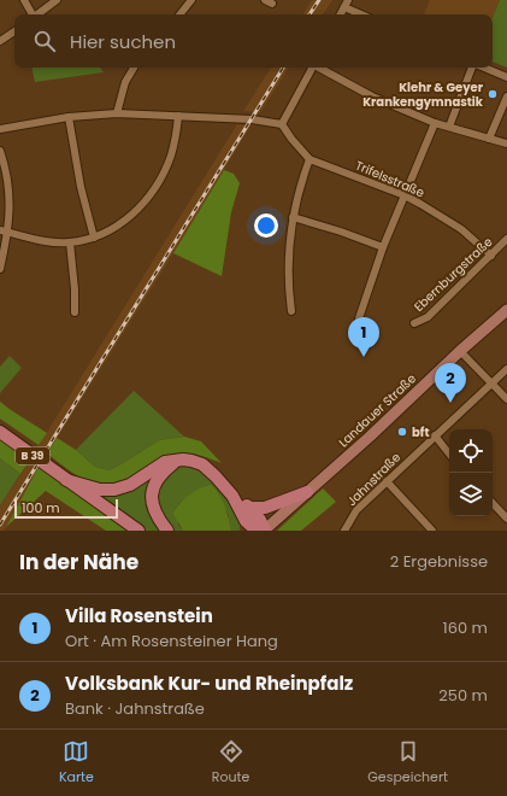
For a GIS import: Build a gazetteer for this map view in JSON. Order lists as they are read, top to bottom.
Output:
{
  "streets": {
    "main road": ["Landauer Straße", "B 39"],
    "street": ["Trifelsstraße", "Ebernburgstraße", "Jahnstraße"]
  },
  "crossings": [
    ["Trifelsstraße", "Ebernburgstraße"]
  ],
  "places": ["Klehr & Geyer Krankengymnastik", "bft"],
  "scale_bar": "100 m",
  "page": {
    "search": "Hier suchen",
    "pins": ["1", "2"],
    "scale": "100 m",
    "heading": ["In der Nähe", "2 Ergebnisse"],
    "list": [
      {
        "mark": "1",
        "name": "Villa Rosenstein",
        "note": "Ort · Am Rosensteiner Hang",
        "value": "160 m"
      },
      {
        "mark": "2",
        "name": "Volksbank Kur- und Rheinpfalz",
        "note": "Bank · Jahnstraße",
        "value": "250 m"
      }
    ],
    "nav": ["Karte", "Route", "Gespeichert"]
  }
}
